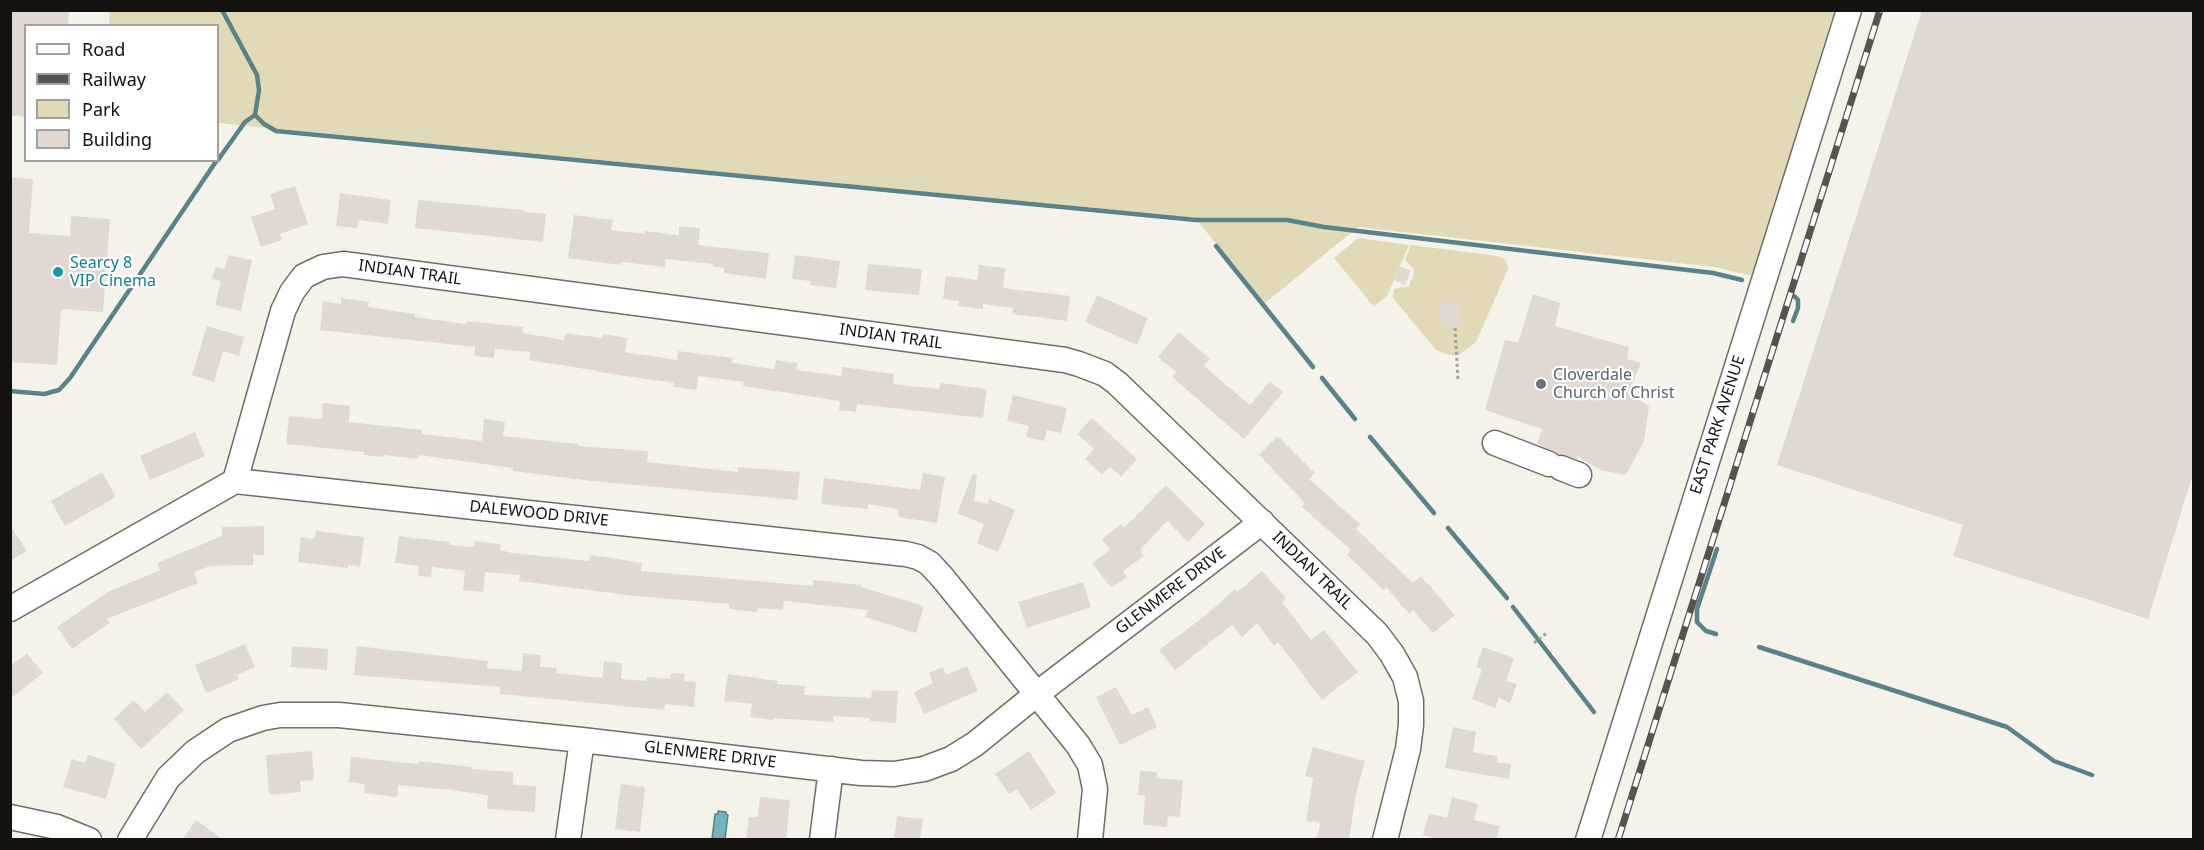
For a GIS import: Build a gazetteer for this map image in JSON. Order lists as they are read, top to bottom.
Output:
{
  "streets": {
    "street": [
      "INDIAN TRAIL",
      "EAST PARK AVENUE",
      "DALEWOOD DRIVE",
      "GLENMERE DRIVE"
    ]
  },
  "crossings": [
    ["INDIAN TRAIL", "DALEWOOD DRIVE"],
    ["INDIAN TRAIL", "GLENMERE DRIVE"],
    ["DALEWOOD DRIVE", "GLENMERE DRIVE"]
  ],
  "places": ["Searcy 8 VIP Cinema", "Cloverdale Church of Christ"],
  "legend": [
    "Road",
    "Railway",
    "Park",
    "Building"
  ]
}
